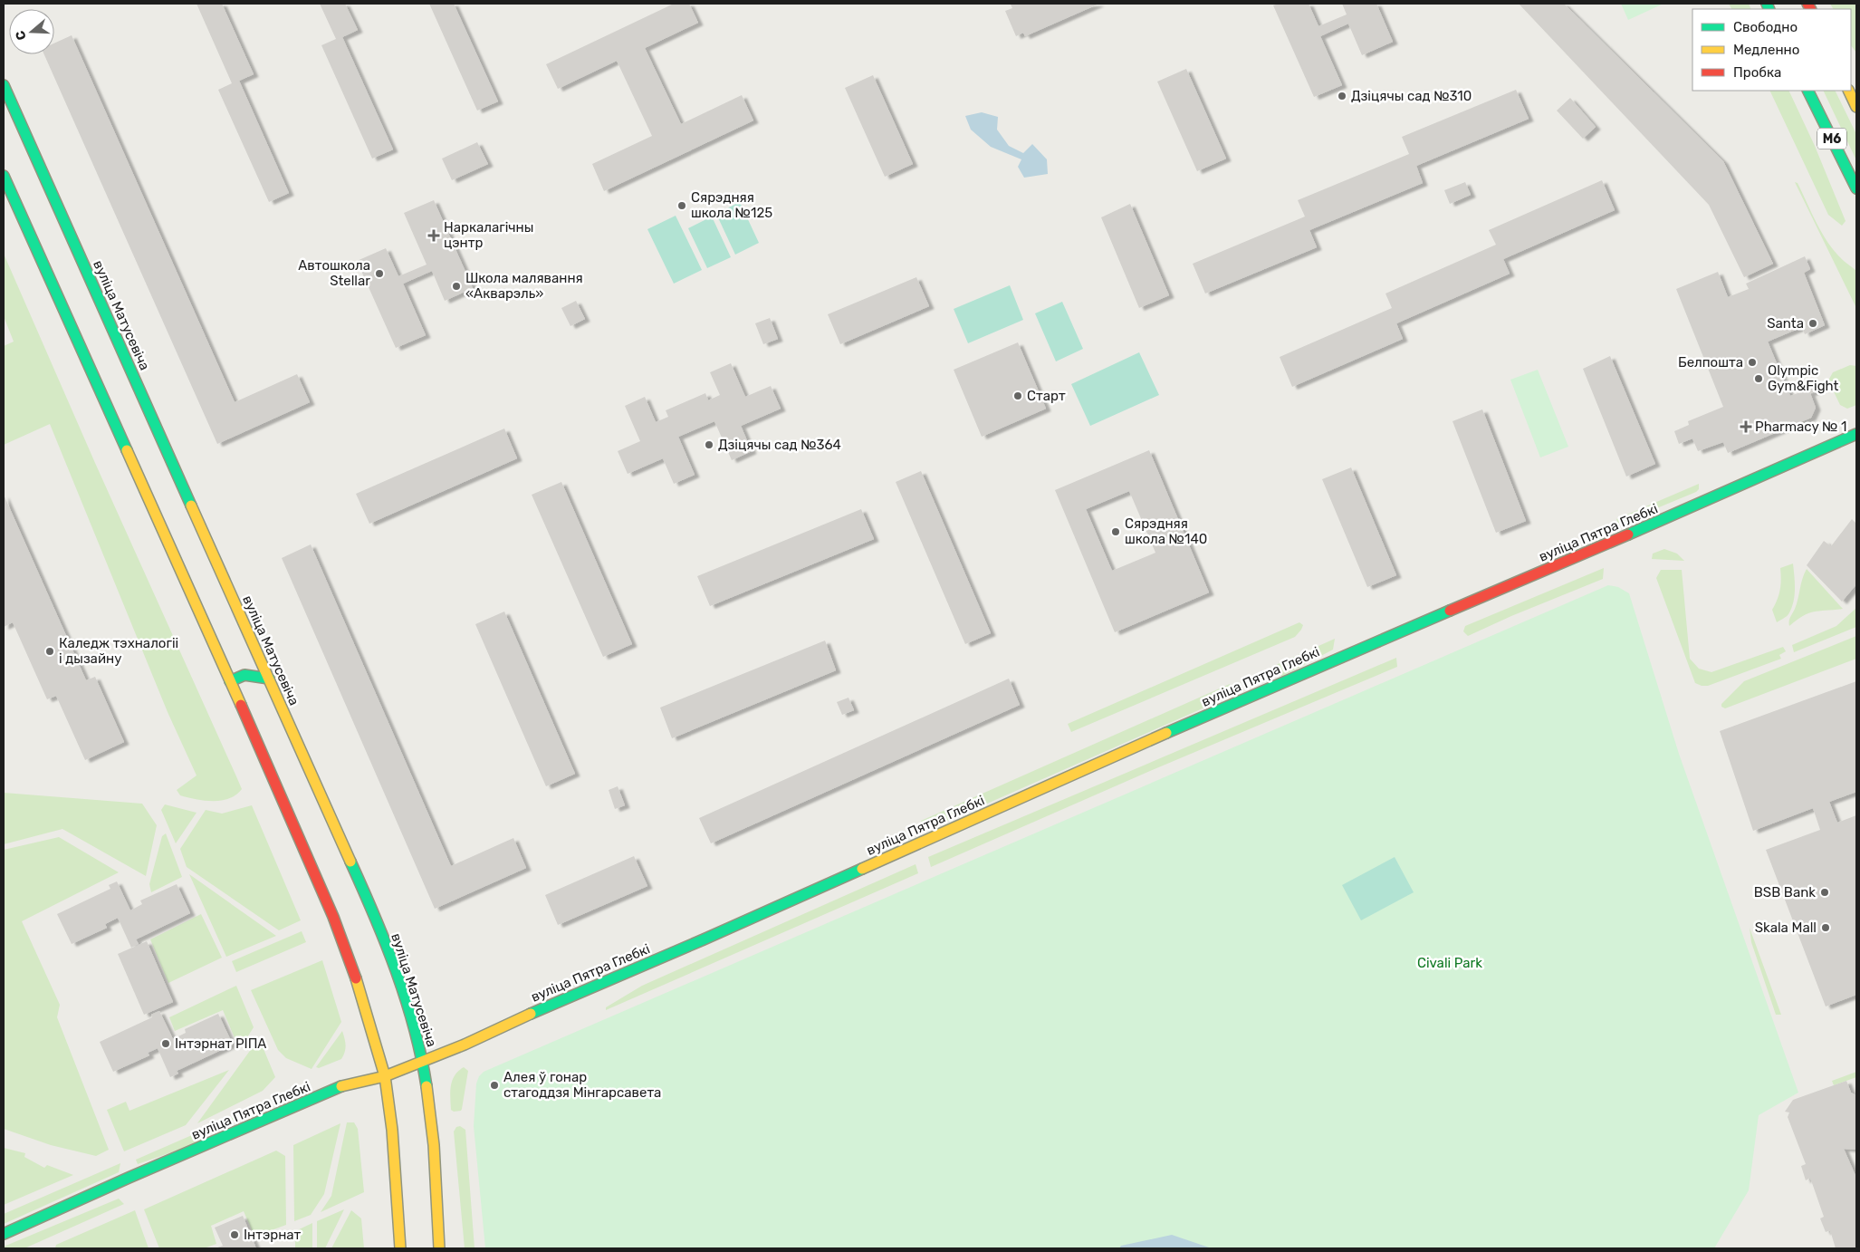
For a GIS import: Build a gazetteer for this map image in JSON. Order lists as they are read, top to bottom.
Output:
{
  "streets": {
    "main road": ["М6", "вуліца Матусевіча", "вуліца Пятра Глебкі"]
  },
  "crossings": [
    ["вуліца Матусевіча", "вуліца Пятра Глебкі"]
  ],
  "parks": ["Civali Park"],
  "places": {
    "other": [
      "Дзіцячы сад №310",
      "Сярэдняя школа №125",
      "Автошкола Stellar",
      "Школа малявання «Акварэль»",
      "Santa",
      "Белпошта",
      "Olympic Gym&Fight",
      "Старт",
      "Дзіцячы сад №364",
      "Сярэдняя школа №140",
      "Каледж тэхналогіі і дызайну",
      "BSB Bank",
      "Skala Mall",
      "Інтэрнат РІПА",
      "Алея ў гонар стагоддзя Мінгарсавета",
      "Інтэрнат"
    ],
    "health": ["Наркалагічны цэнтр", "Pharmacy № 1"]
  },
  "legend": ["Свободно", "Медленно", "Пробка"],
  "north": "left"
}
